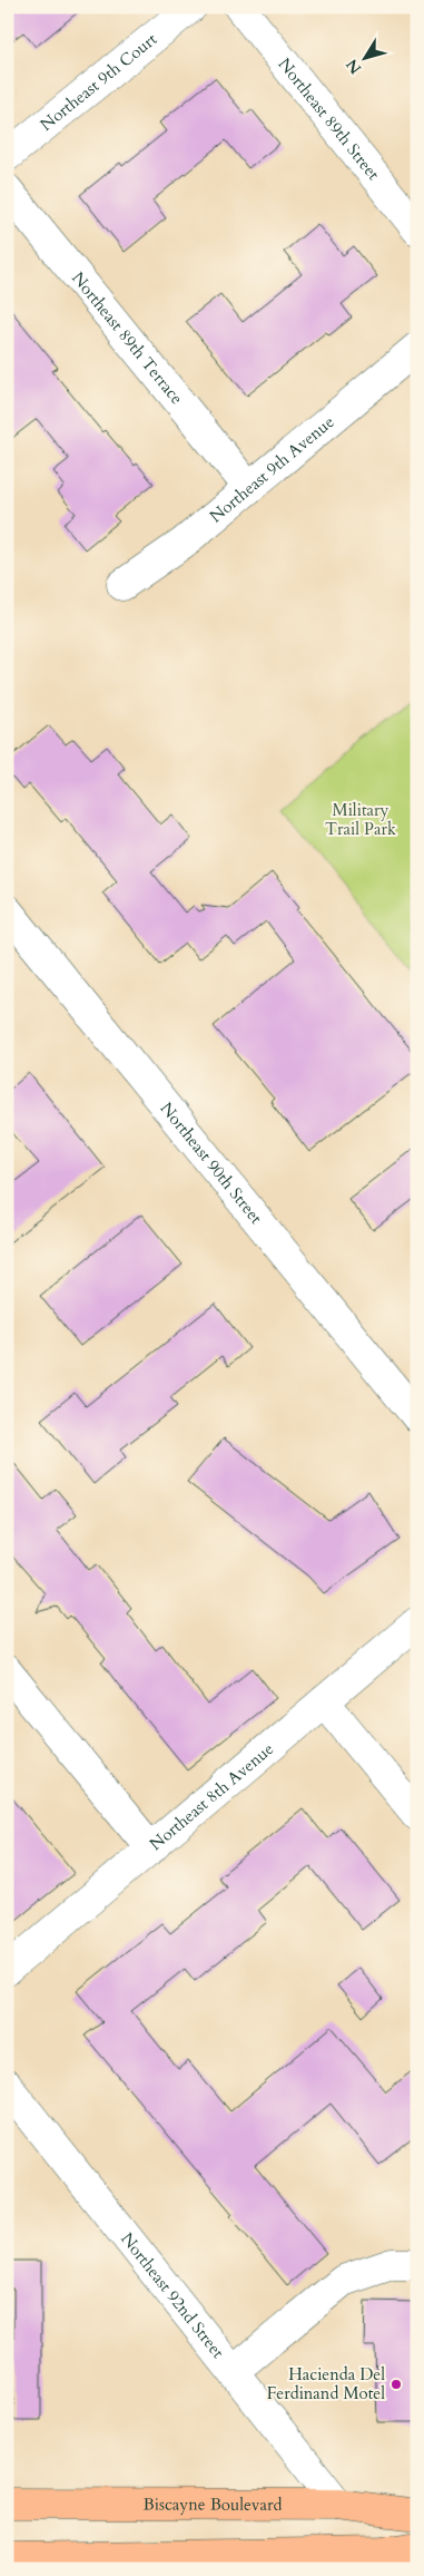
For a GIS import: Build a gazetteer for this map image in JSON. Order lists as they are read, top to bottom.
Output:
{
  "streets": {
    "main road": ["Biscayne Boulevard"],
    "street": [
      "Northeast 9th Court",
      "Northeast 89th Street",
      "Northeast 89th Terrace",
      "Northeast 9th Avenue",
      "Northeast 90th Street",
      "Northeast 8th Avenue",
      "Northeast 92nd Street"
    ]
  },
  "crossings": [
    ["Northeast 89th Terrace", "Northeast 9th Avenue"],
    ["Northeast 92nd Street", "Biscayne Boulevard"]
  ],
  "parks": ["Military Trail Park"],
  "places": ["Hacienda Del Ferdinand Motel"],
  "north": "bottom left"
}
